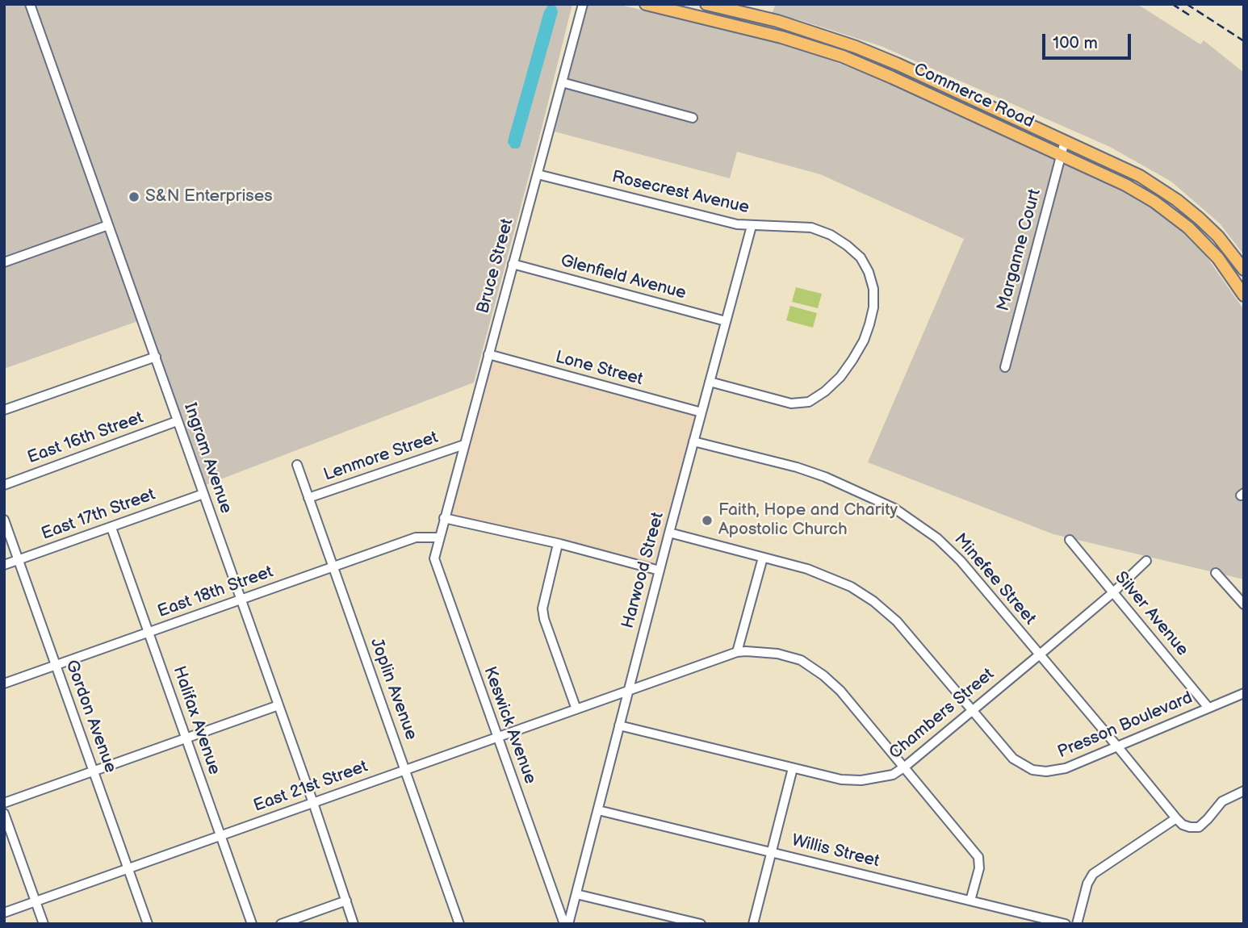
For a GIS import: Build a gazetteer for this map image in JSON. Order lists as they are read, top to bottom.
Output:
{
  "streets": {
    "main road": ["Commerce Road"],
    "street": [
      "Rosecrest Avenue",
      "Marganne Court",
      "Bruce Street",
      "Glenfield Avenue",
      "Lone Street",
      "East 16th Street",
      "Lenmore Street",
      "Ingram Avenue",
      "East 17th Street",
      "Harwood Street",
      "Minefee Street",
      "East 18th Street",
      "Silver Avenue",
      "Joplin Avenue",
      "Chambers Street",
      "Gordon Avenue",
      "Halifax Avenue",
      "Keswick Avenue",
      "Presson Boulevard",
      "East 21st Street",
      "Willis Street"
    ]
  },
  "crossings": [
    ["Commerce Road", "Marganne Court"],
    ["Rosecrest Avenue", "Bruce Street"],
    ["Rosecrest Avenue", "Glenfield Avenue"],
    ["Rosecrest Avenue", "Harwood Street"],
    ["Bruce Street", "Glenfield Avenue"],
    ["Bruce Street", "Lone Street"],
    ["Bruce Street", "Lenmore Street"],
    ["Bruce Street", "East 18th Street"],
    ["Bruce Street", "Keswick Avenue"],
    ["Glenfield Avenue", "Harwood Street"],
    ["Lone Street", "Harwood Street"],
    ["East 16th Street", "Ingram Avenue"],
    ["Lenmore Street", "Joplin Avenue"],
    ["Ingram Avenue", "East 17th Street"],
    ["Ingram Avenue", "East 18th Street"],
    ["Ingram Avenue", "East 21st Street"],
    ["East 17th Street", "Gordon Avenue"],
    ["East 17th Street", "Halifax Avenue"],
    ["Harwood Street", "Minefee Street"],
    ["Harwood Street", "Chambers Street"],
    ["Harwood Street", "Keswick Avenue"],
    ["Harwood Street", "East 21st Street"],
    ["Harwood Street", "Willis Street"],
    ["Minefee Street", "Chambers Street"],
    ["Minefee Street", "Presson Boulevard"],
    ["East 18th Street", "Joplin Avenue"],
    ["East 18th Street", "Gordon Avenue"],
    ["East 18th Street", "Halifax Avenue"],
    ["East 18th Street", "Keswick Avenue"],
    ["Silver Avenue", "Chambers Street"],
    ["Silver Avenue", "Presson Boulevard"],
    ["Joplin Avenue", "East 21st Street"],
    ["Chambers Street", "Presson Boulevard"],
    ["Chambers Street", "East 21st Street"],
    ["Gordon Avenue", "East 21st Street"],
    ["Halifax Avenue", "East 21st Street"],
    ["Keswick Avenue", "East 21st Street"],
    ["East 21st Street", "Willis Street"]
  ],
  "places": ["S&N Enterprises", "Faith, Hope and Charity Apostolic Church"],
  "scale_bar": "100 m"
}
